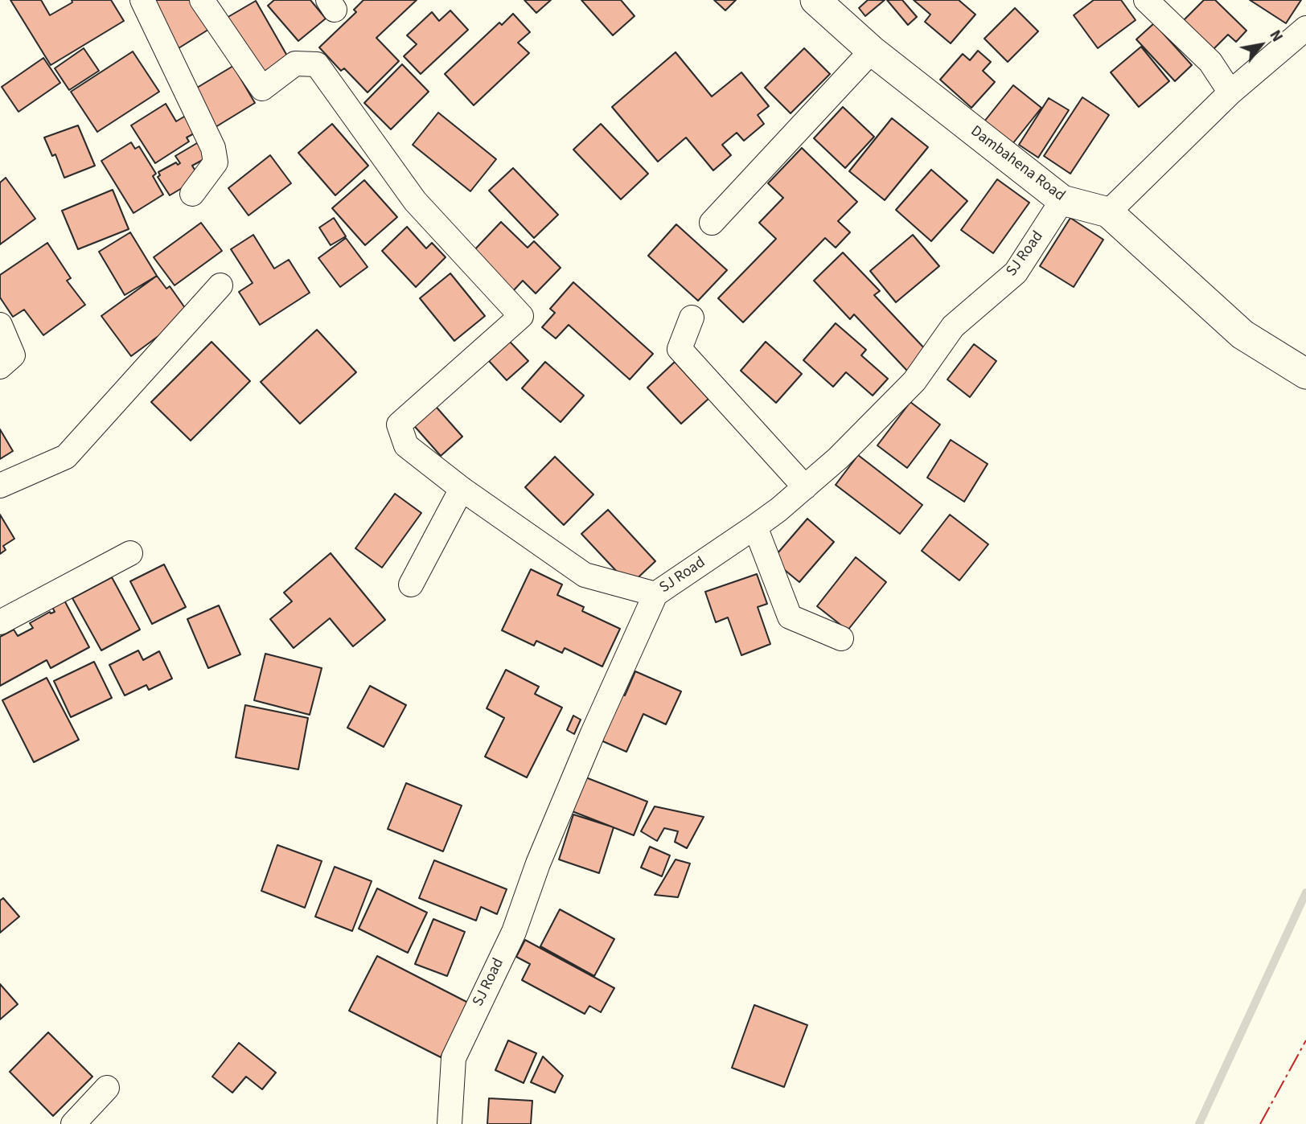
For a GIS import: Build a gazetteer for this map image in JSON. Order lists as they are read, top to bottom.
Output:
{
  "streets": {
    "street": ["Dambahena Road", "SJ Road"]
  },
  "crossings": [
    ["Dambahena Road", "SJ Road"]
  ],
  "north": "top right"
}
